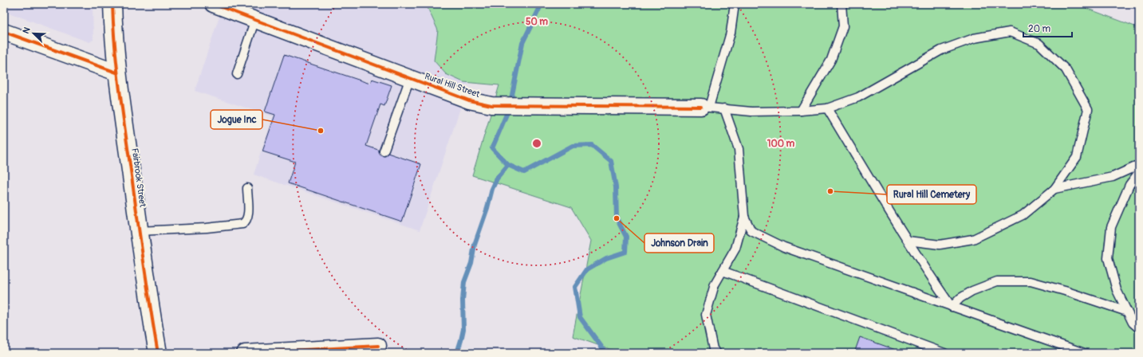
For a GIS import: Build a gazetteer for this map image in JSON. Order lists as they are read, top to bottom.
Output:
{
  "streets": {
    "street": ["Rural Hill Street", "Fairbrook Street"]
  },
  "places": ["Jogue Inc", "Rural Hill Cemetery", "Johnson Drain"],
  "scale_bar": "20 m",
  "north": "top left",
  "rings": ["50 m", "100 m"]
}
